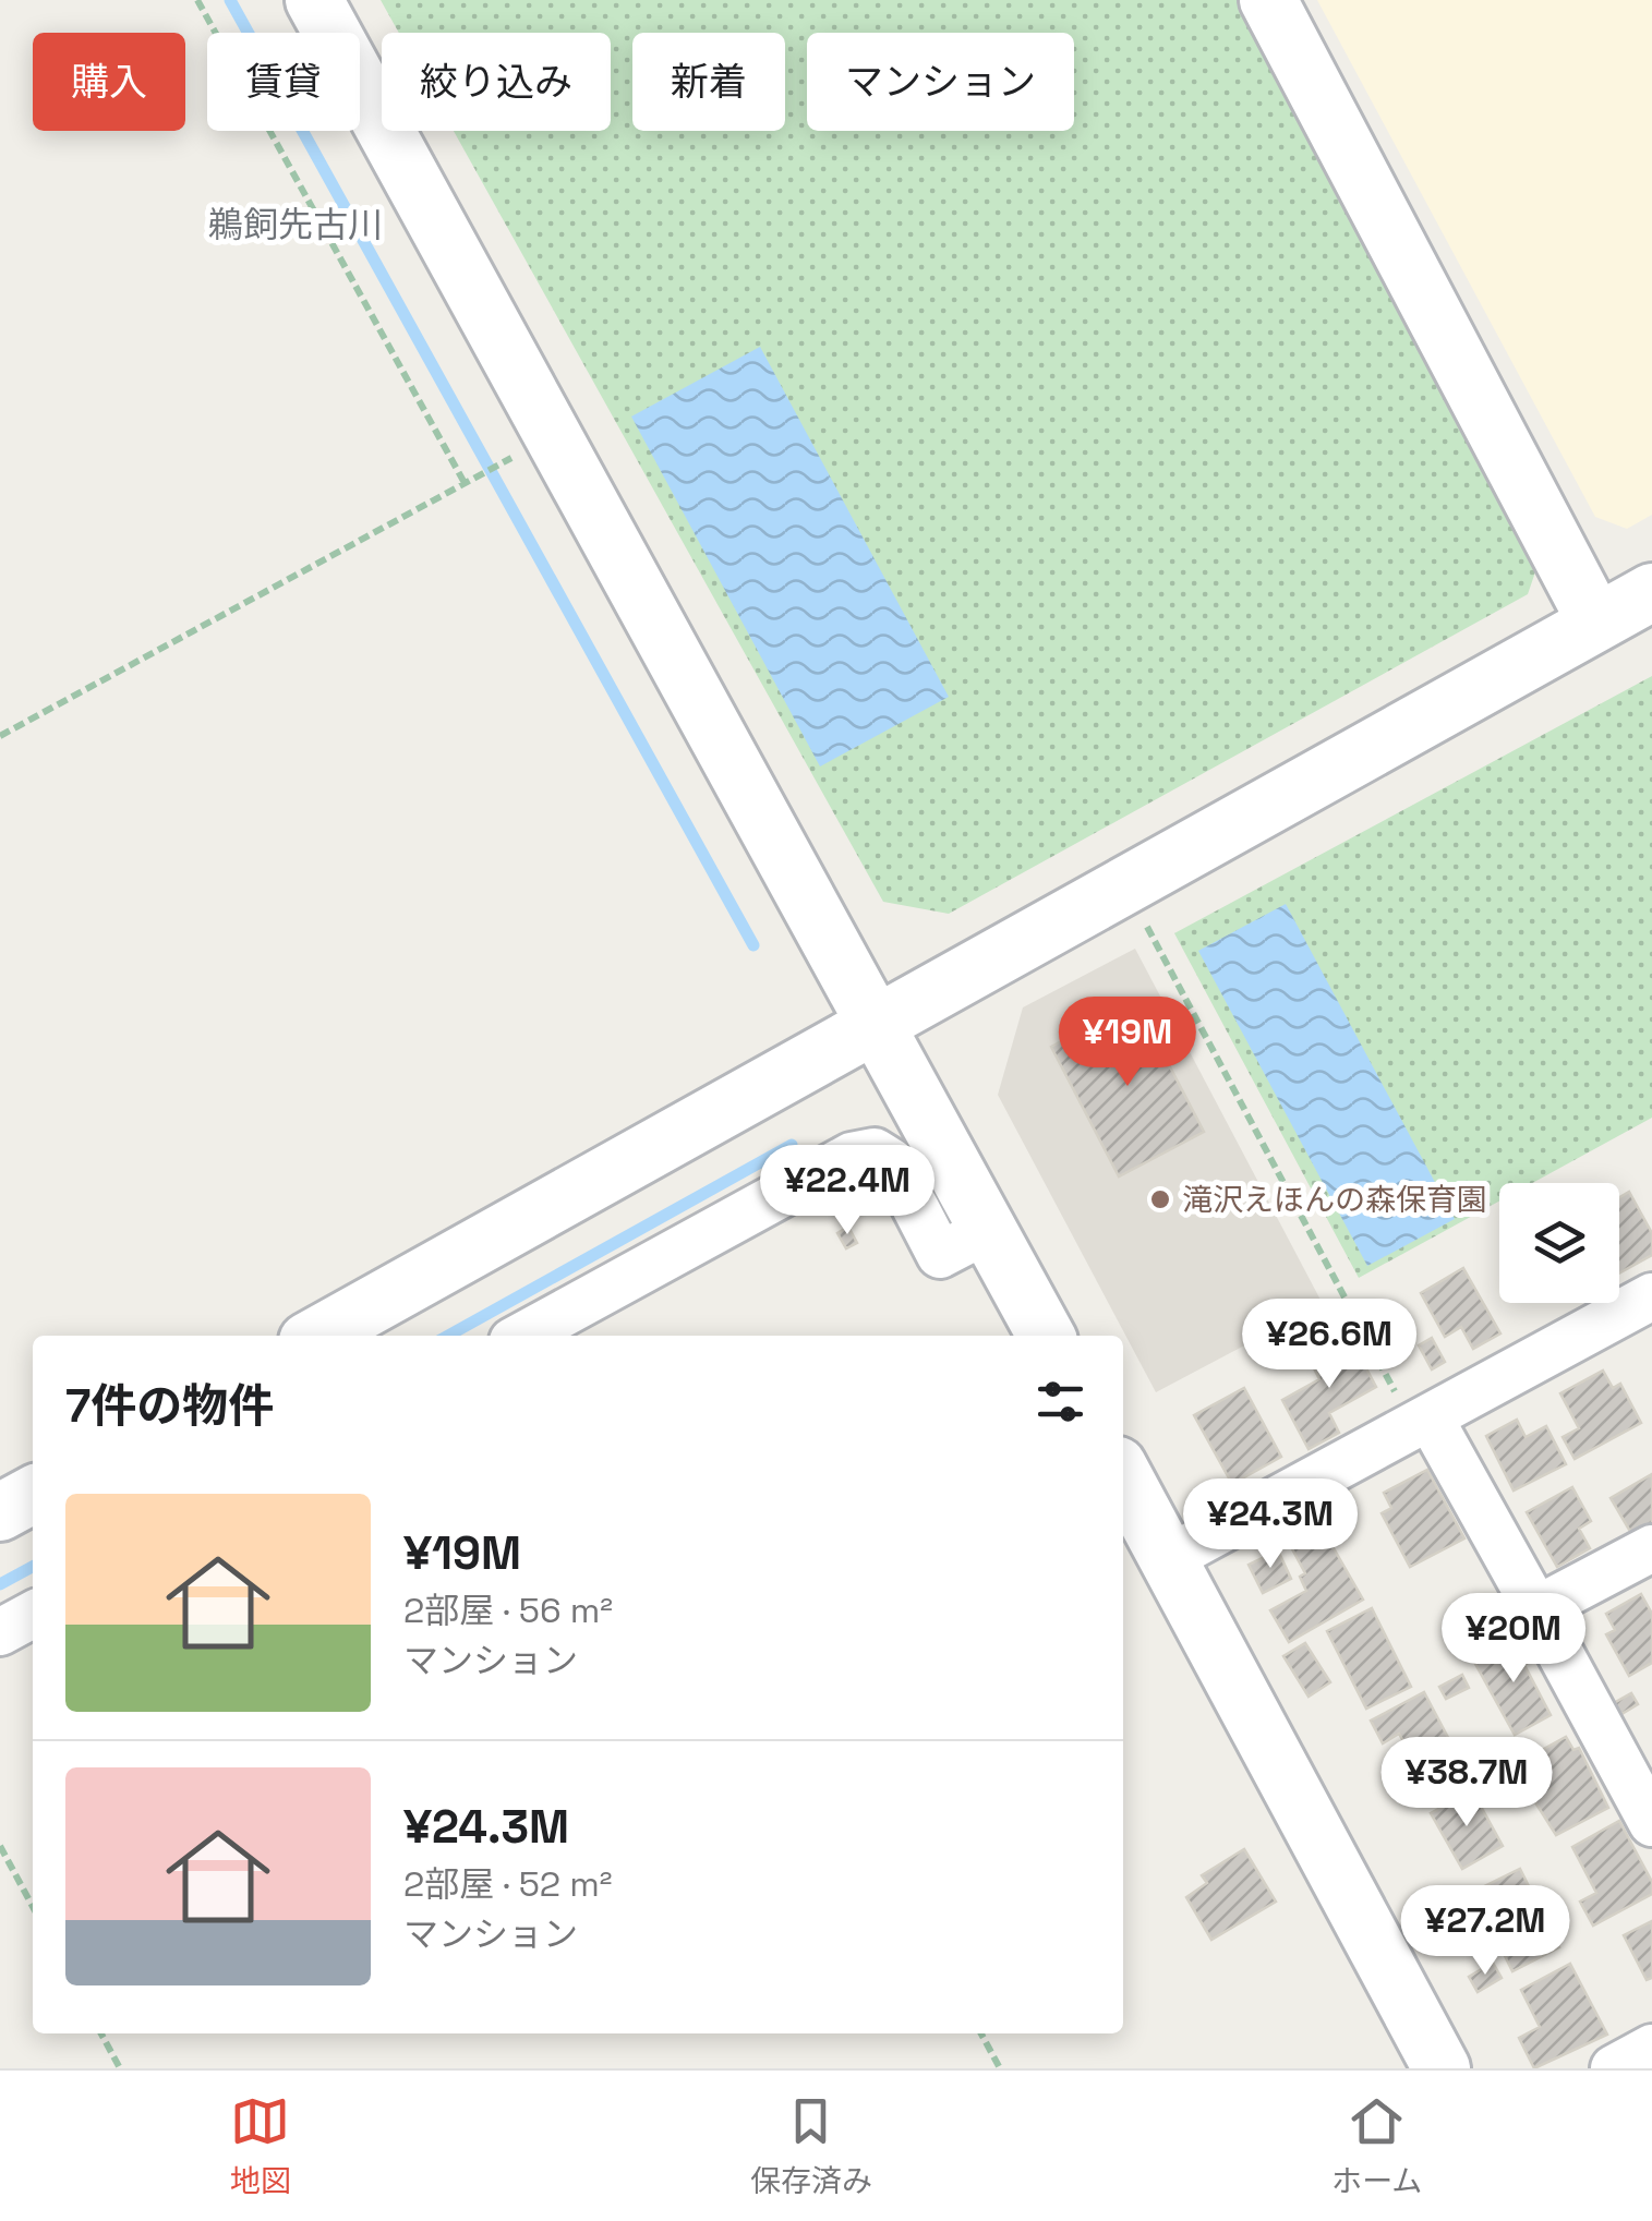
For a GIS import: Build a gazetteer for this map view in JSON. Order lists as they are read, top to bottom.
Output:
{
  "districts": ["鵜飼先古川"],
  "places": ["滝沢えほんの森保育園"],
  "page": {
    "chip": [
      "購入",
      "賃貸",
      "絞り込み",
      "新着",
      "マンション"
    ],
    "price": [
      "¥19M",
      "¥22.4M",
      "¥26.6M",
      "¥24.3M",
      "¥20M",
      "¥38.7M",
      "¥27.2M"
    ],
    "heading": "7件の物件",
    "list": [
      {
        "name": "¥19M",
        "note": "2部屋 · 56 m² · マンション"
      },
      {
        "name": "¥24.3M",
        "note": "2部屋 · 52 m² · マンション"
      }
    ],
    "tabs": ["地図", "保存済み", "ホーム"]
  }
}
